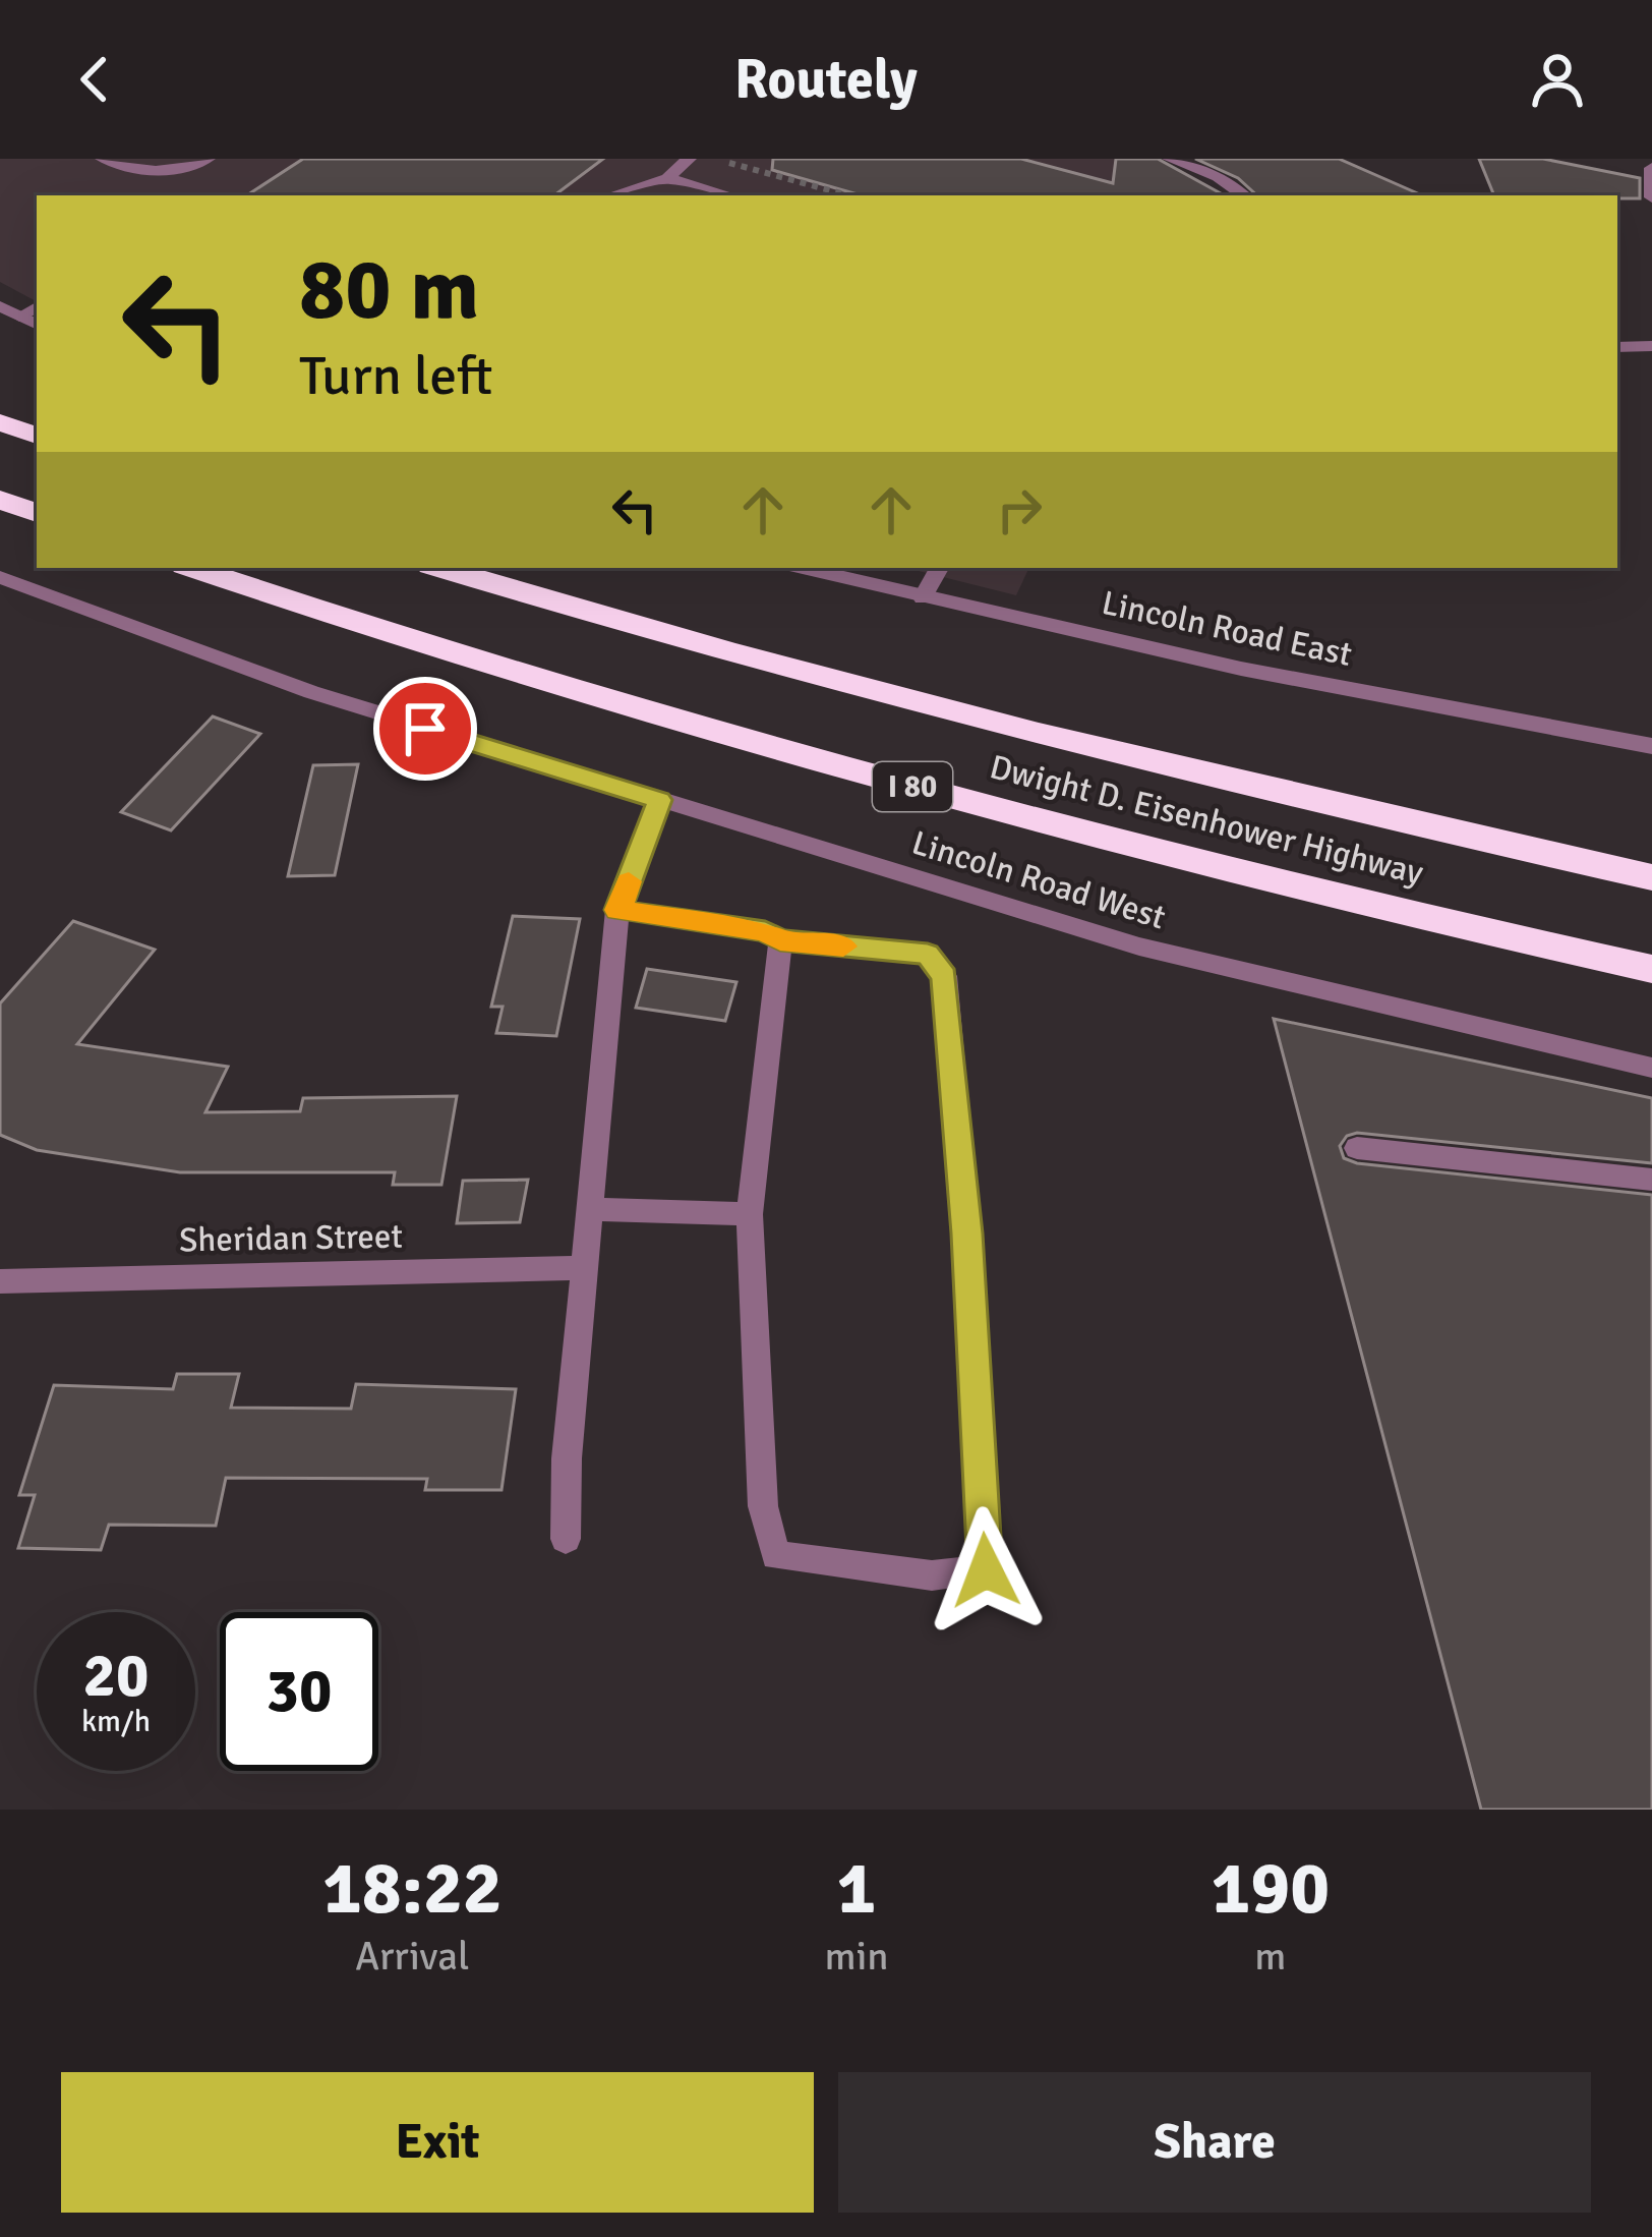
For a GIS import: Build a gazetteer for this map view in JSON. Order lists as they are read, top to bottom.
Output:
{
  "streets": {
    "highway": ["I 80", "Dwight D. Eisenhower Highway"],
    "street": ["Lincoln Road East", "Lincoln Road West", "Sheridan Street"]
  },
  "page": {
    "header": "Routely",
    "turn": ["80 m", "Turn left"],
    "speed": "20 km/h",
    "limit": "30",
    "eta": [
      "18:22",
      "Arrival",
      "1",
      "min",
      "190",
      "m"
    ],
    "buttons": ["Exit", "Share"]
  }
}
